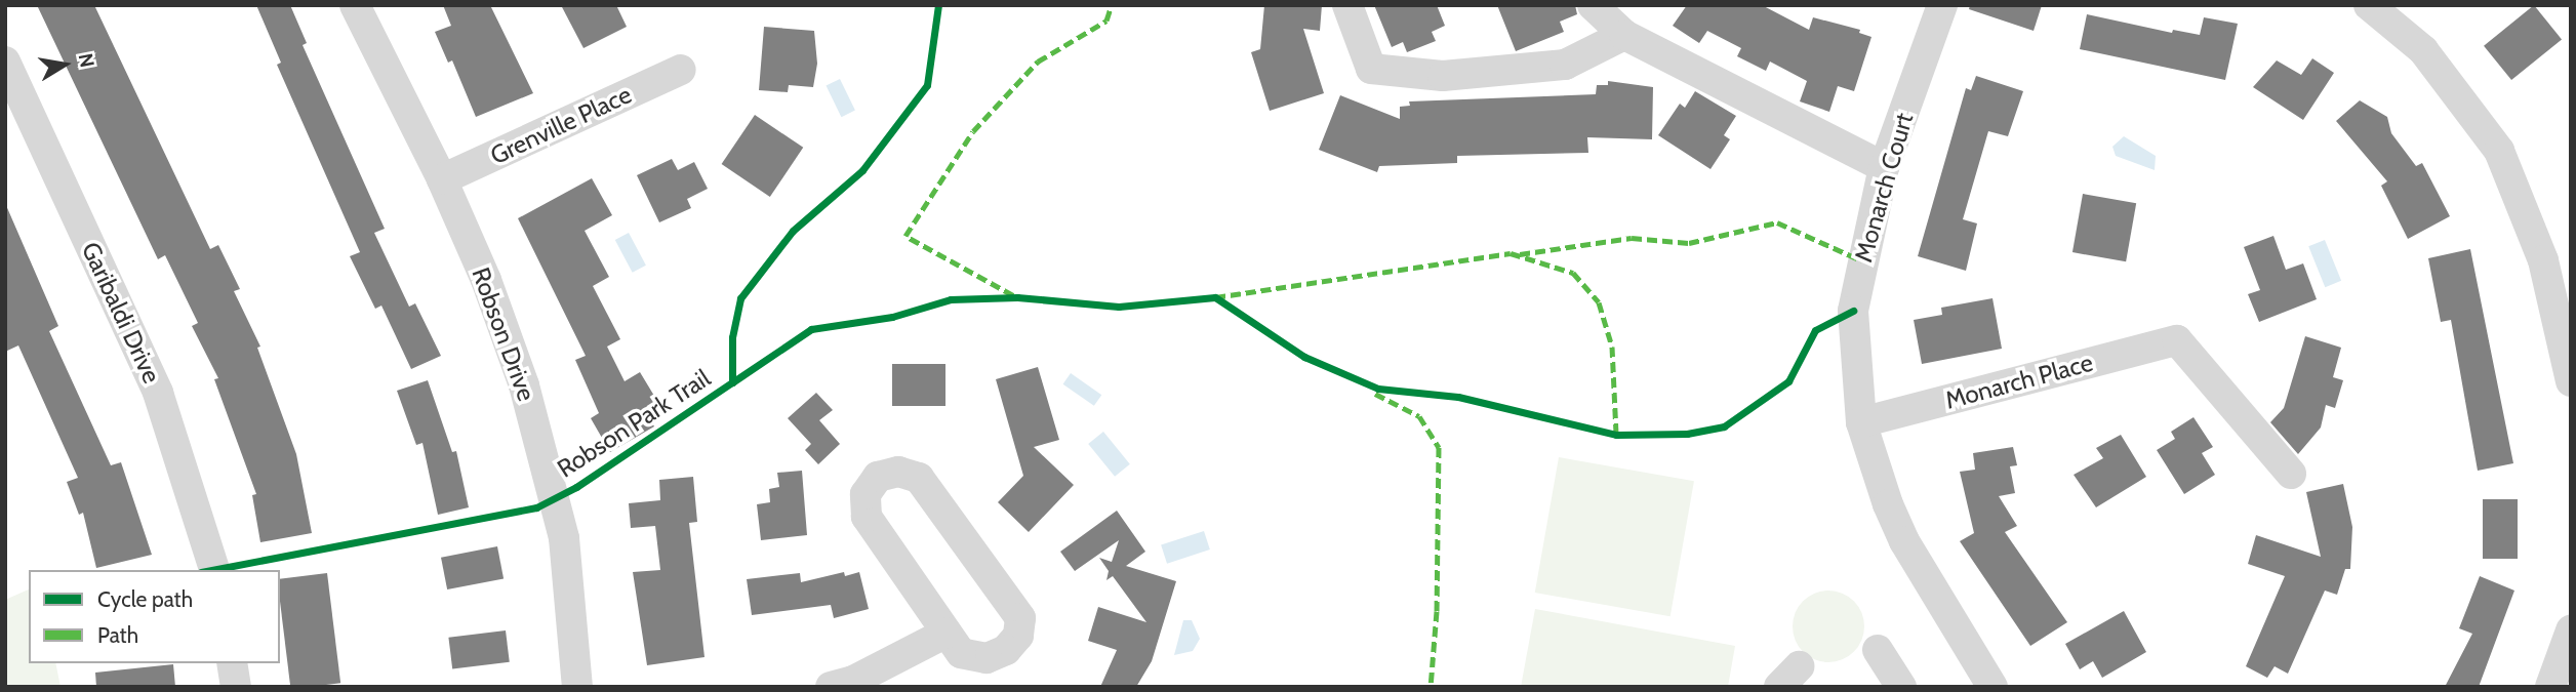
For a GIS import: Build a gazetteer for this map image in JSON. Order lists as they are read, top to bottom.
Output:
{
  "streets": {
    "street": [
      "Grenville Place",
      "Monarch Court",
      "Garibaldi Drive",
      "Robson Drive",
      "Monarch Place"
    ],
    "cycle path": ["Robson Park Trail"]
  },
  "crossings": [
    ["Grenville Place", "Robson Drive"],
    ["Monarch Court", "Monarch Place"]
  ],
  "legend": ["Cycle path", "Path"],
  "north": "right"
}
